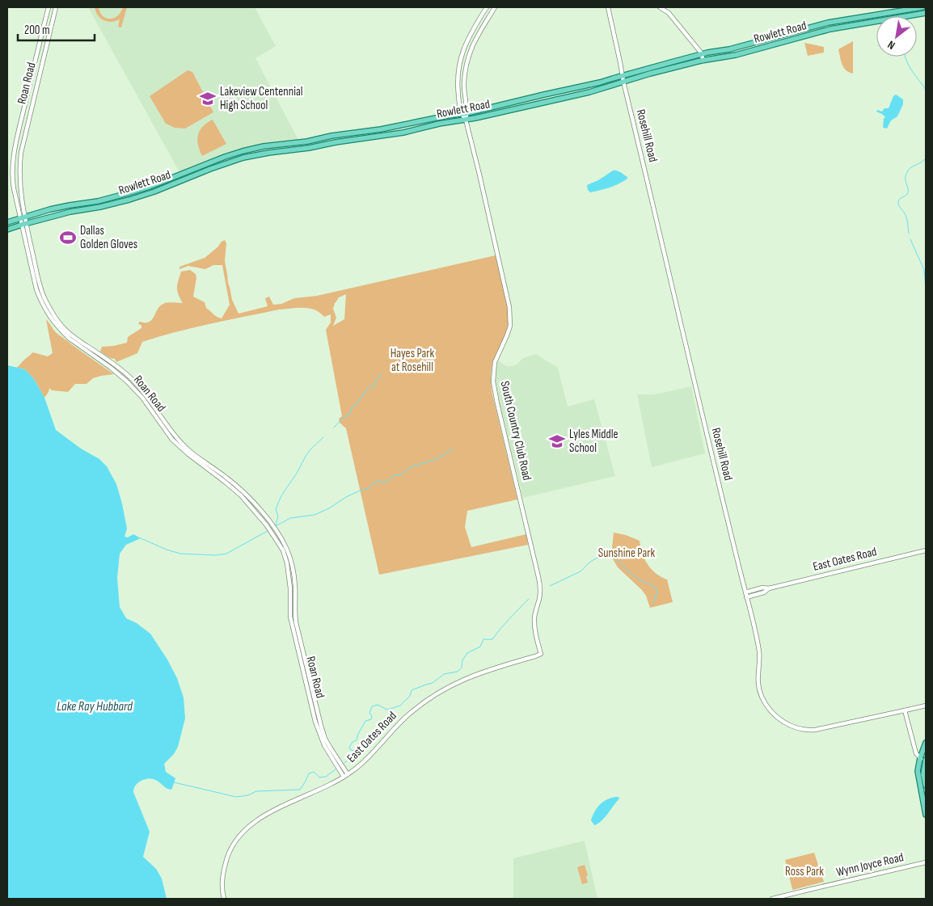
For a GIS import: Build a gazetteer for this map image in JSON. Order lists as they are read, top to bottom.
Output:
{
  "streets": {
    "main road": ["Rowlett Road"],
    "street": [
      "Roan Road",
      "Rosehill Road",
      "South Country Club Road",
      "East Oates Road",
      "Wynn Joyce Road"
    ]
  },
  "crossings": [
    ["Rowlett Road", "Roan Road"],
    ["Rowlett Road", "Rosehill Road"],
    ["Rowlett Road", "South Country Club Road"],
    ["Roan Road", "East Oates Road"],
    ["Rosehill Road", "East Oates Road"],
    ["South Country Club Road", "East Oates Road"]
  ],
  "water": ["Lake Ray Hubbard"],
  "parks": ["Hayes Park at Rosehill", "Sunshine Park", "Ross Park"],
  "places": {
    "school or university": ["Lakeview Centennial High School", "Lyles Middle School"],
    "sports": ["Dallas Golden Gloves"]
  },
  "scale_bar": "200 m",
  "north": "bottom left"
}
